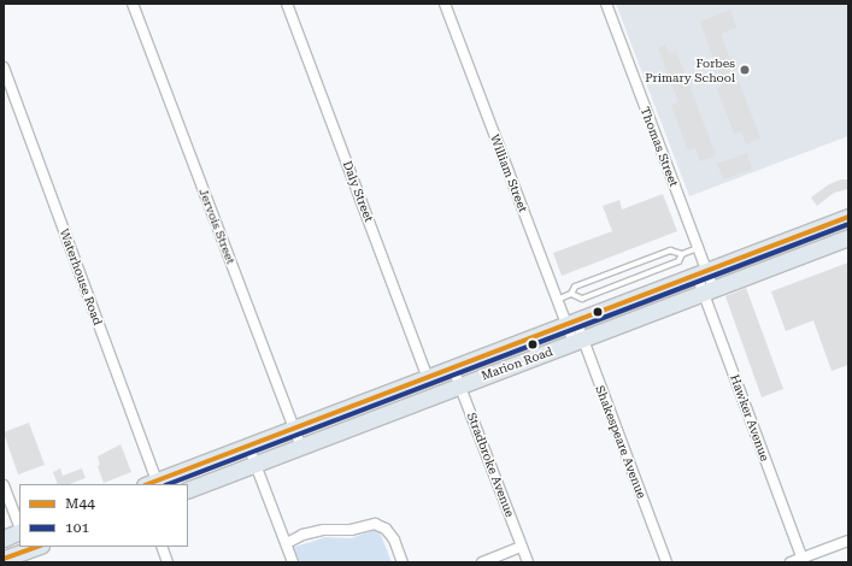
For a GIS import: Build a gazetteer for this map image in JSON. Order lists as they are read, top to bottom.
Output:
{
  "streets": {
    "main road": ["Marion Road"],
    "street": [
      "Thomas Street",
      "William Street",
      "Daly Street",
      "Jervois Street",
      "Waterhouse Road",
      "Hawker Avenue",
      "Shakespeare Avenue",
      "Stradbroke Avenue"
    ]
  },
  "crossings": [
    ["Thomas Street", "Marion Road"],
    ["Thomas Street", "Hawker Avenue"],
    ["William Street", "Marion Road"],
    ["William Street", "Shakespeare Avenue"],
    ["Daly Street", "Marion Road"],
    ["Jervois Street", "Marion Road"],
    ["Waterhouse Road", "Marion Road"],
    ["Marion Road", "Hawker Avenue"],
    ["Marion Road", "Shakespeare Avenue"],
    ["Marion Road", "Stradbroke Avenue"]
  ],
  "places": ["Forbes Primary School"],
  "lines": ["transit line M44", "transit line 101"],
  "legend": ["M44", "101"]
}
